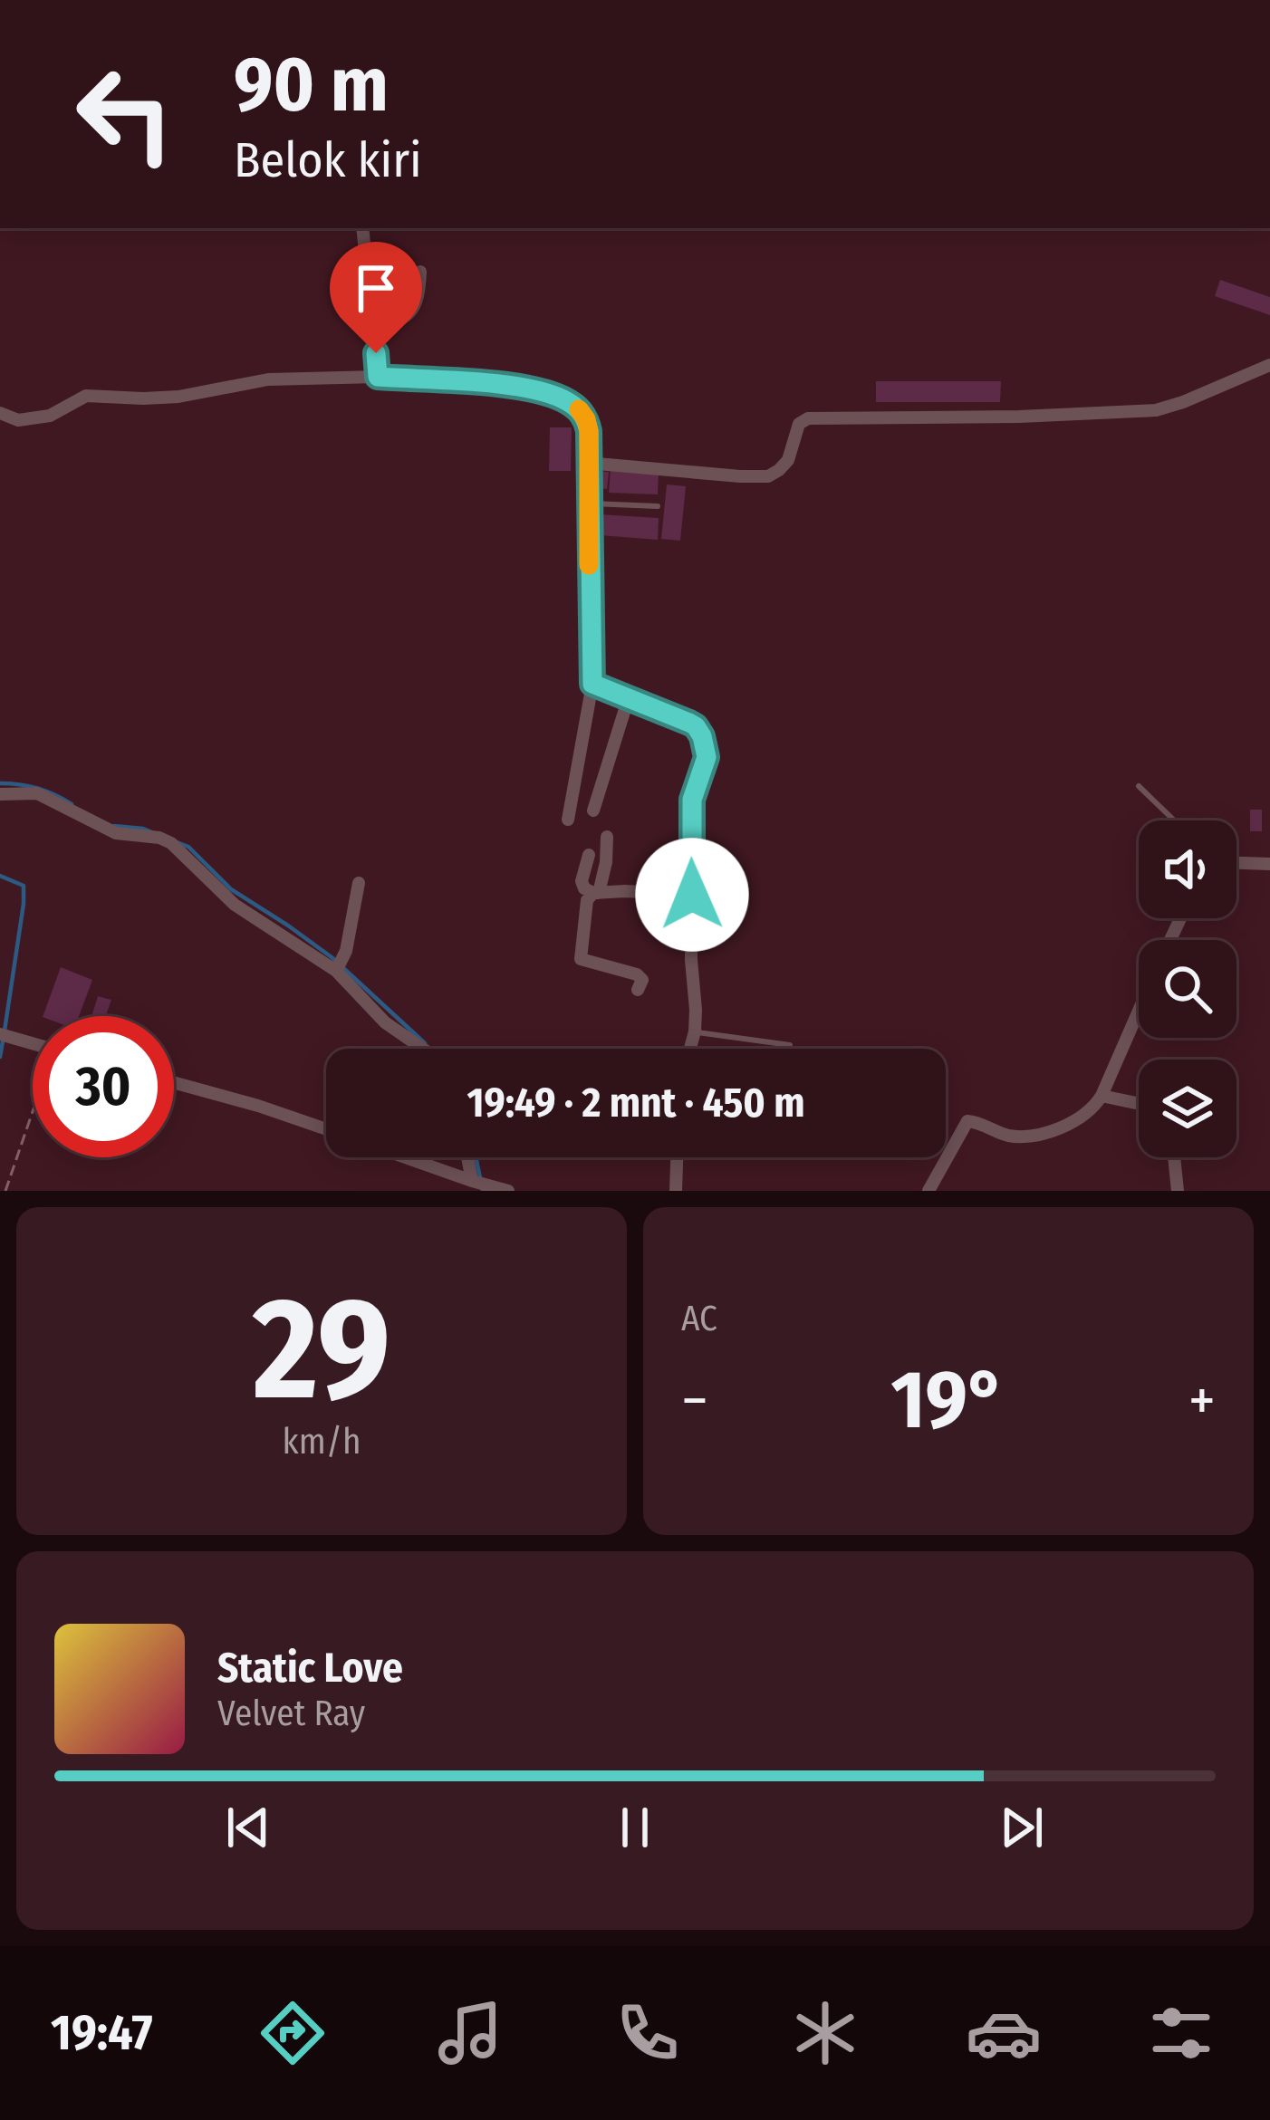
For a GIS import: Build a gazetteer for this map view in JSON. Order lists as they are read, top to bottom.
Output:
{
  "page": {
    "turn": ["90 m", "Belok kiri"],
    "limit": "30",
    "trip": "19:49 · 2 mnt · 450 m",
    "tile": [
      ["29", "km/h"],
      "AC"
    ],
    "heat": ["−", "19°", "+"],
    "song": ["Static Love", "Velvet Ray"],
    "tabs": "19:47"
  }
}
